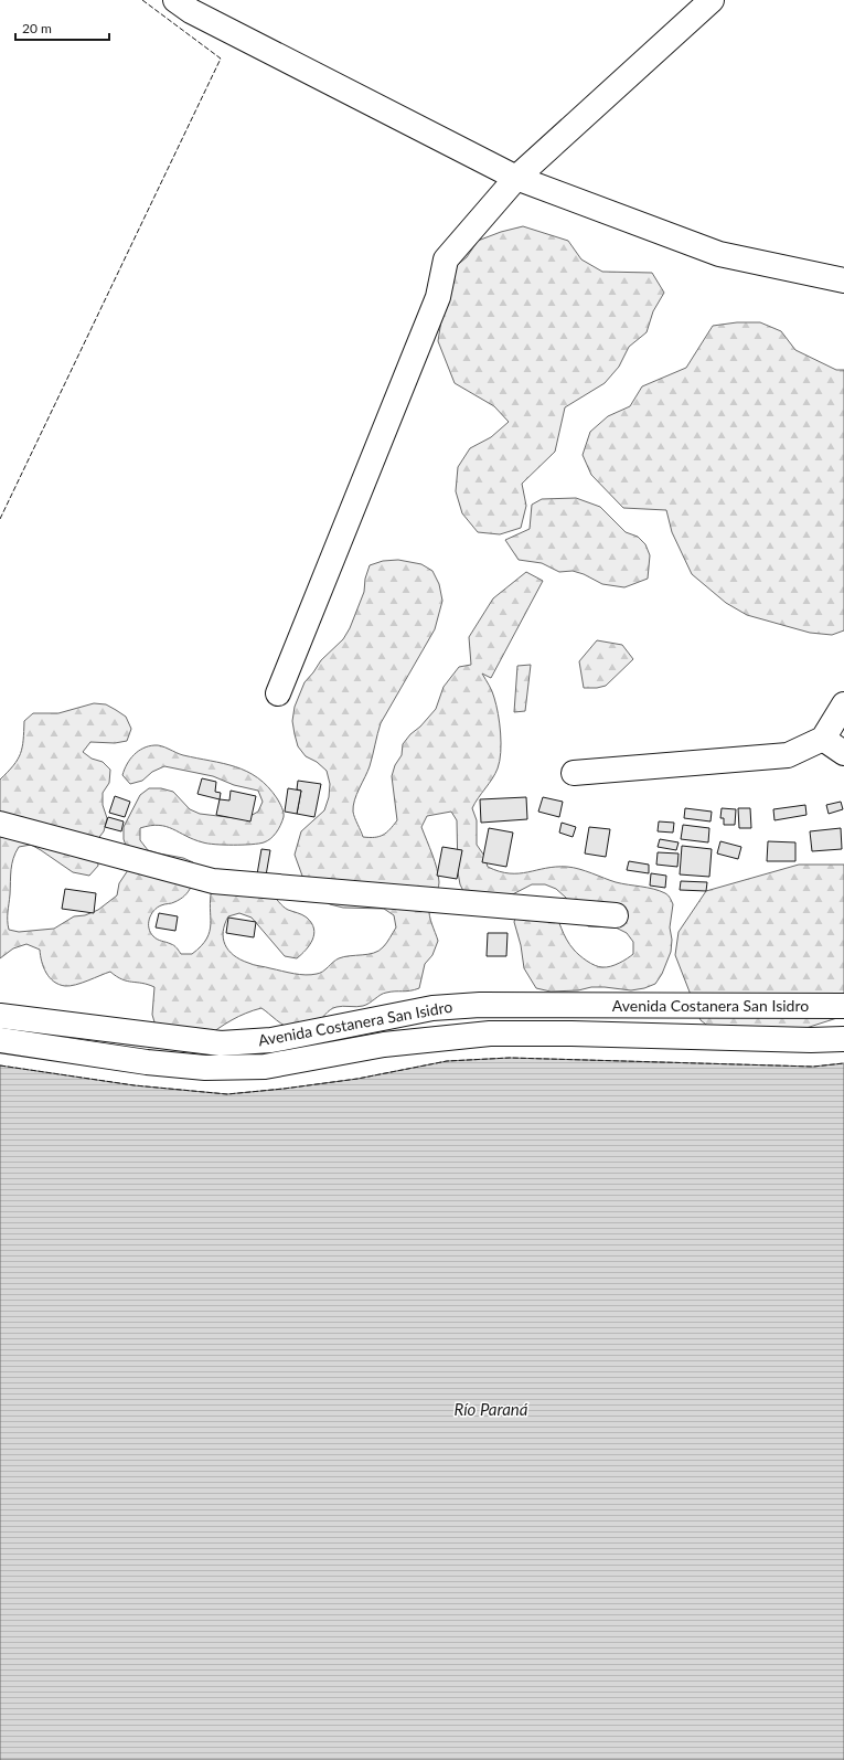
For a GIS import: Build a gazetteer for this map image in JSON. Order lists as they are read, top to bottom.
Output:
{
  "streets": {
    "street": ["Avenida Costanera San Isidro"]
  },
  "water": ["Río Paraná"],
  "scale_bar": "20 m"
}
